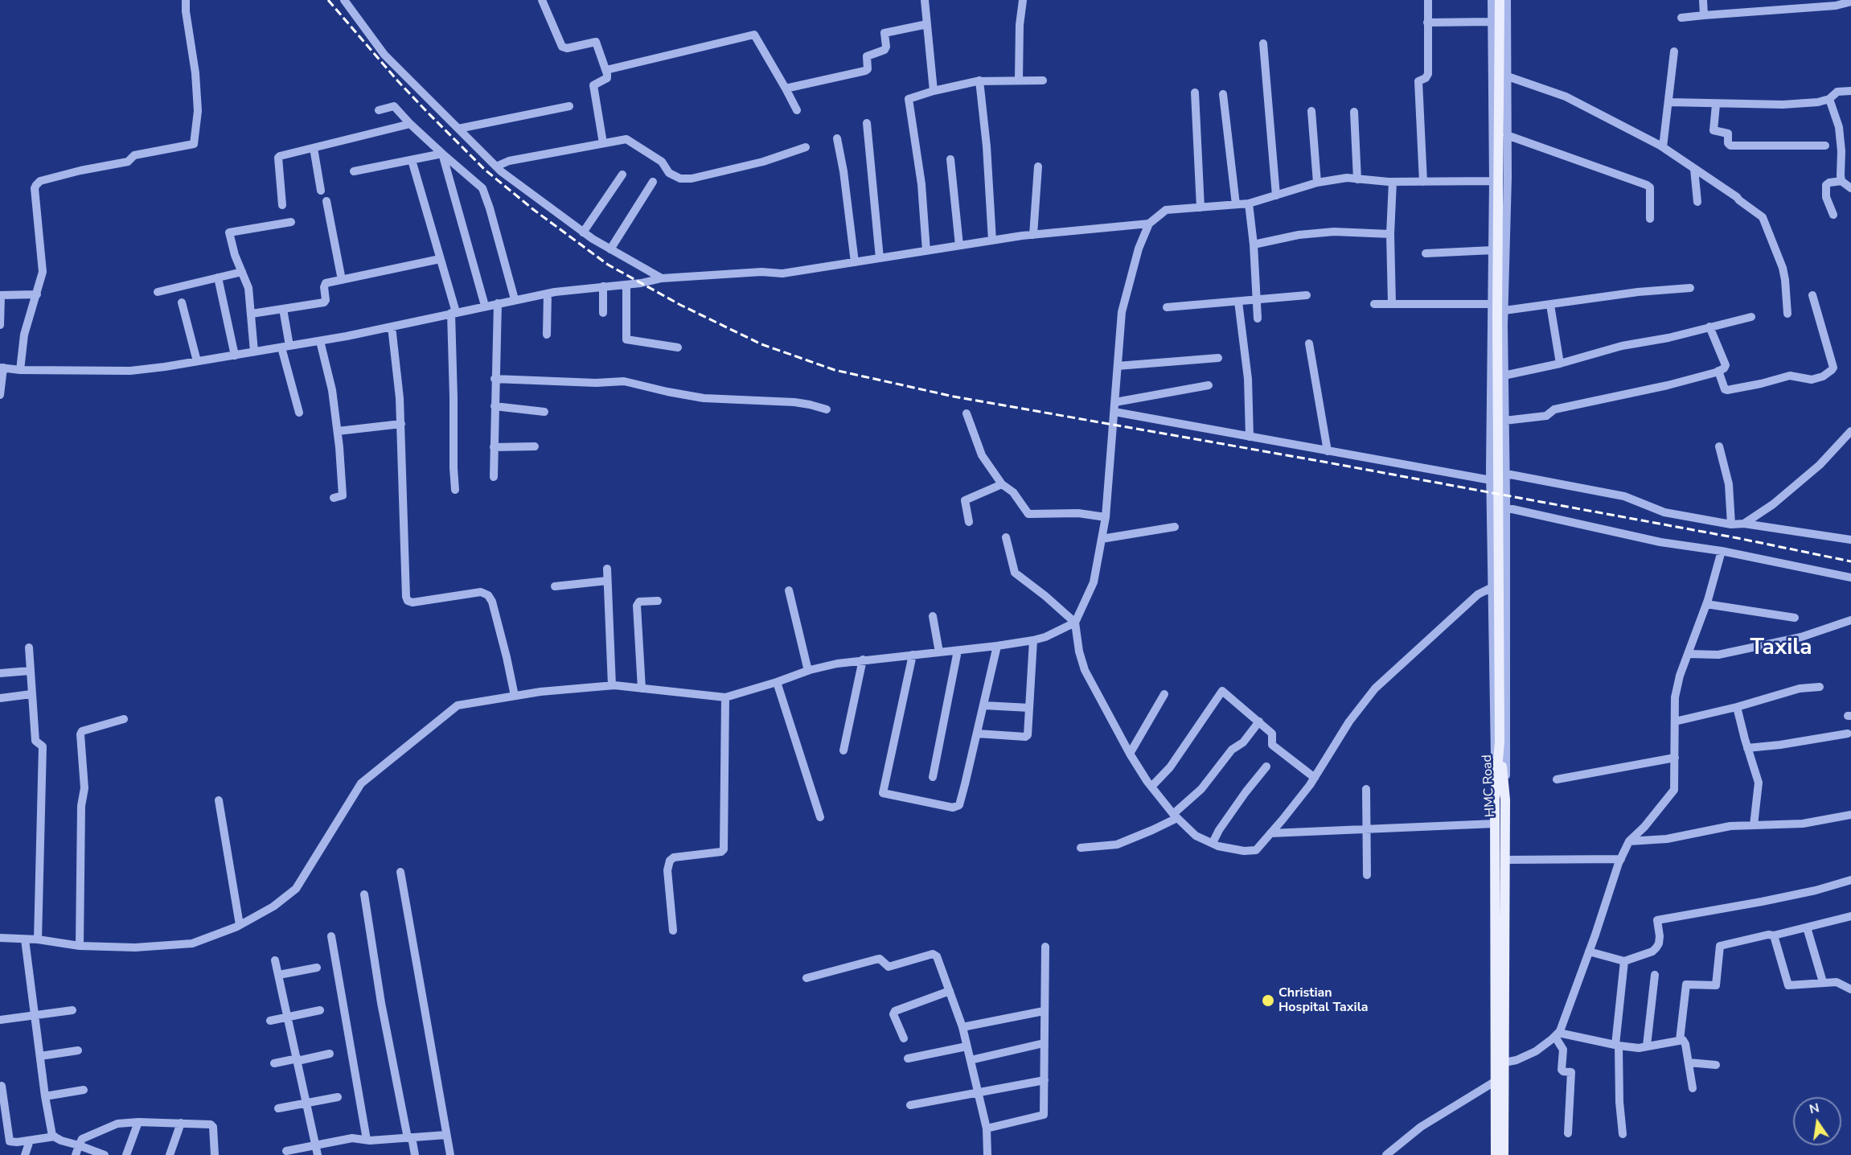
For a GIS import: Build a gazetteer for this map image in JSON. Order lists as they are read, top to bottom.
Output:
{
  "streets": {
    "main road": ["HMC Road"]
  },
  "districts": ["Taxila"],
  "places": ["Christian Hospital Taxila"],
  "north": "top"
}
